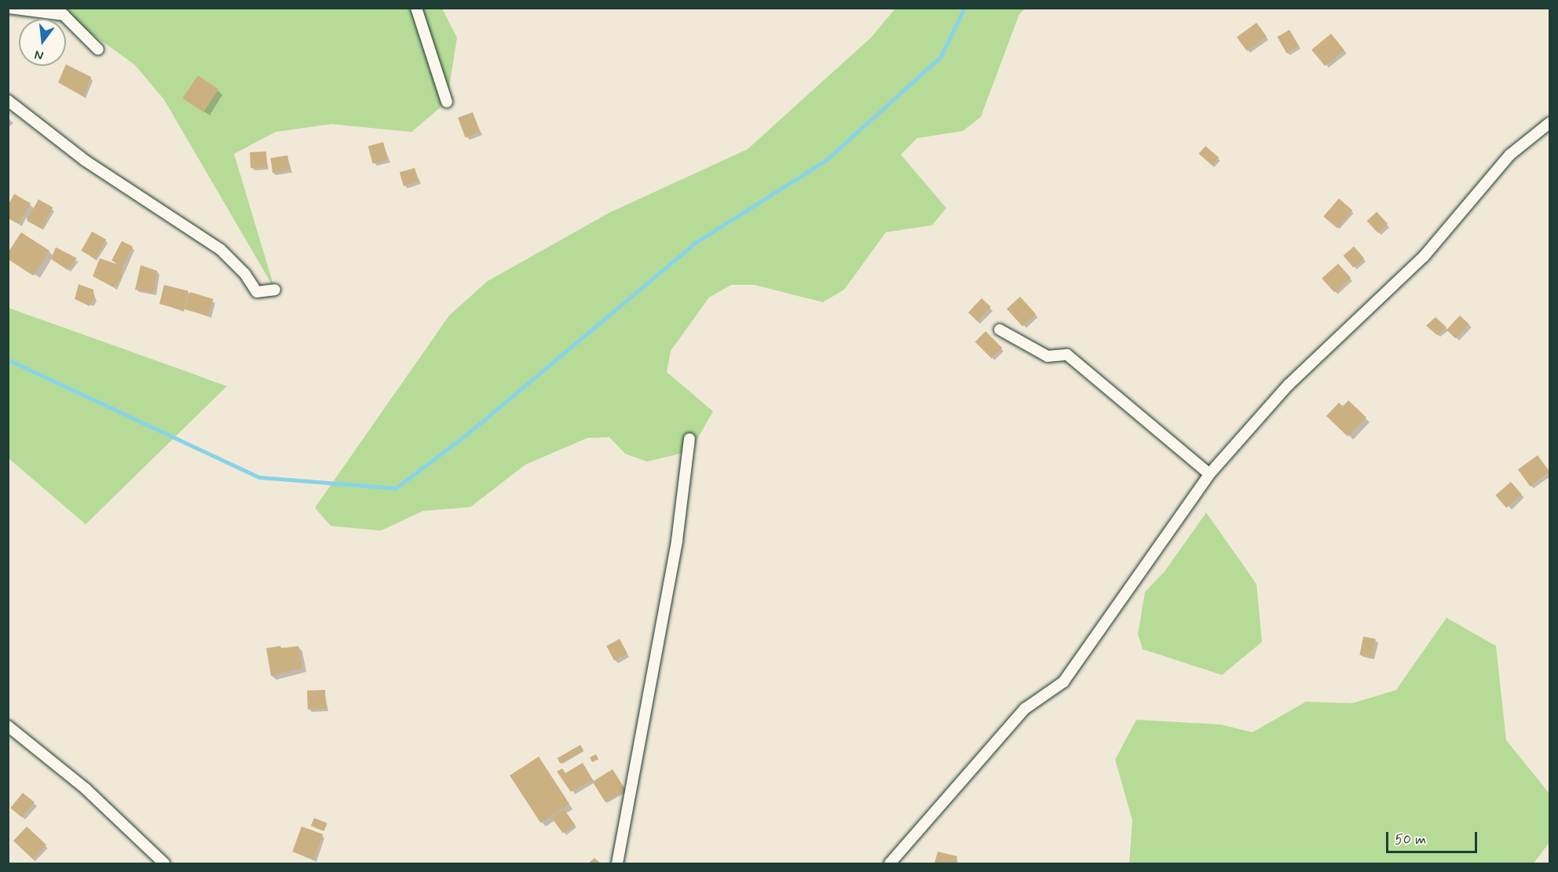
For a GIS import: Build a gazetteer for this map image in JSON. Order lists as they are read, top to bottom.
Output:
{
  "scale_bar": "50 m",
  "north": "bottom"
}
